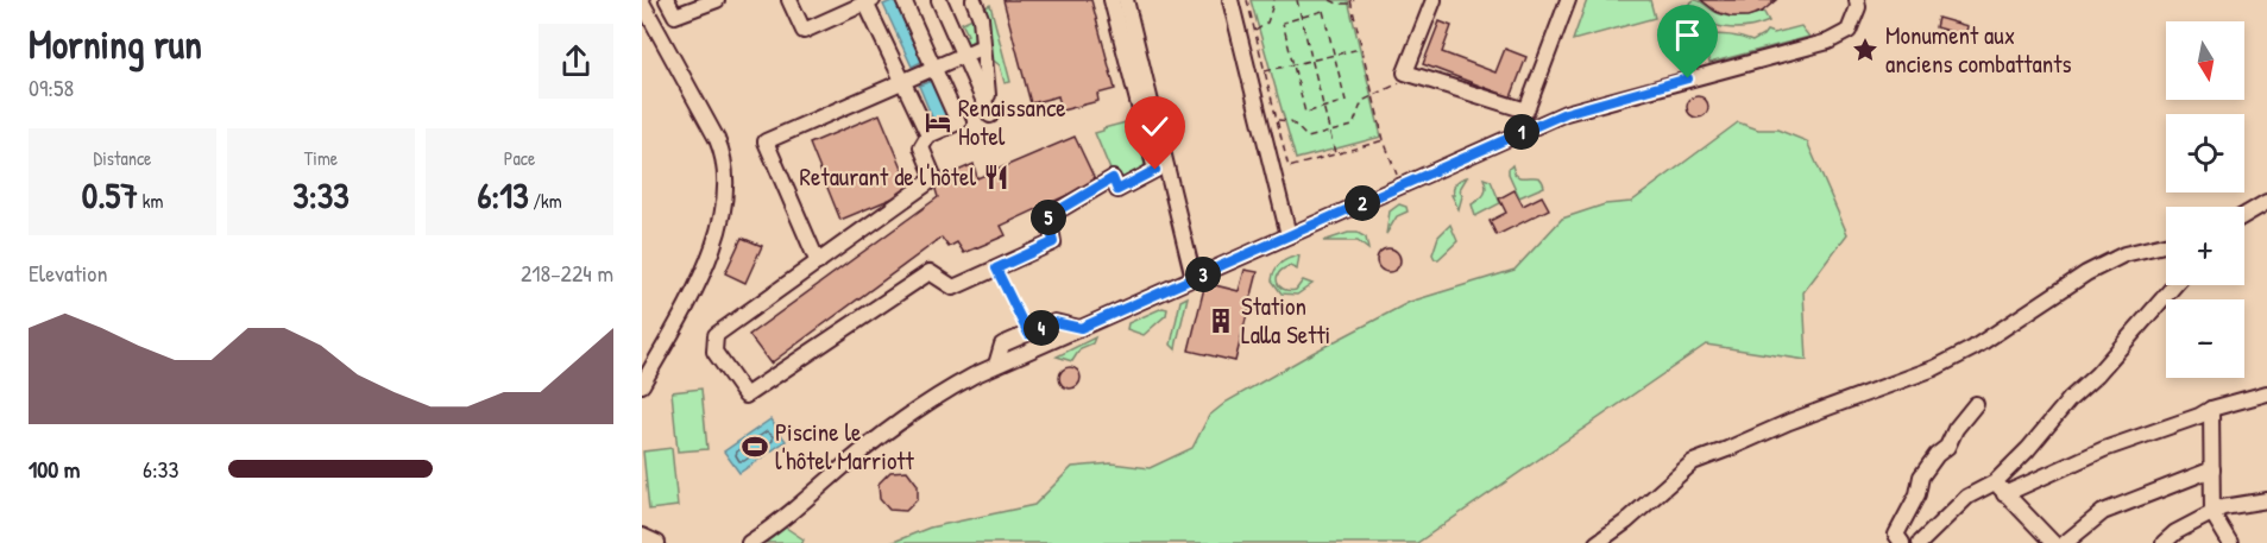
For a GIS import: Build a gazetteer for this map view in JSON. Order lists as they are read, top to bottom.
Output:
{
  "places": {
    "place": ["Monument aux anciens combattants"],
    "hotel": ["Renaissance Hotel"],
    "restaurant": ["Retaurant de l'hôtel"],
    "building": ["Station Lalla Setti"],
    "sports": ["Piscine le l'hôtel Marriott"]
  },
  "north": "bottom",
  "page": {
    "heading": ["Morning run", "09:58"],
    "map_buttons": ["+", "−"],
    "pins": [
      "1",
      "2",
      "5",
      "3",
      "4"
    ],
    "stats": [
      ["Distance", "0.57 km"],
      ["Time", "3:33"],
      ["Pace", "6:13 /km"]
    ],
    "chart": ["Elevation", "218–224 m"],
    "list": [
      {
        "name": "100 m",
        "note": "6:33"
      }
    ]
  }
}
